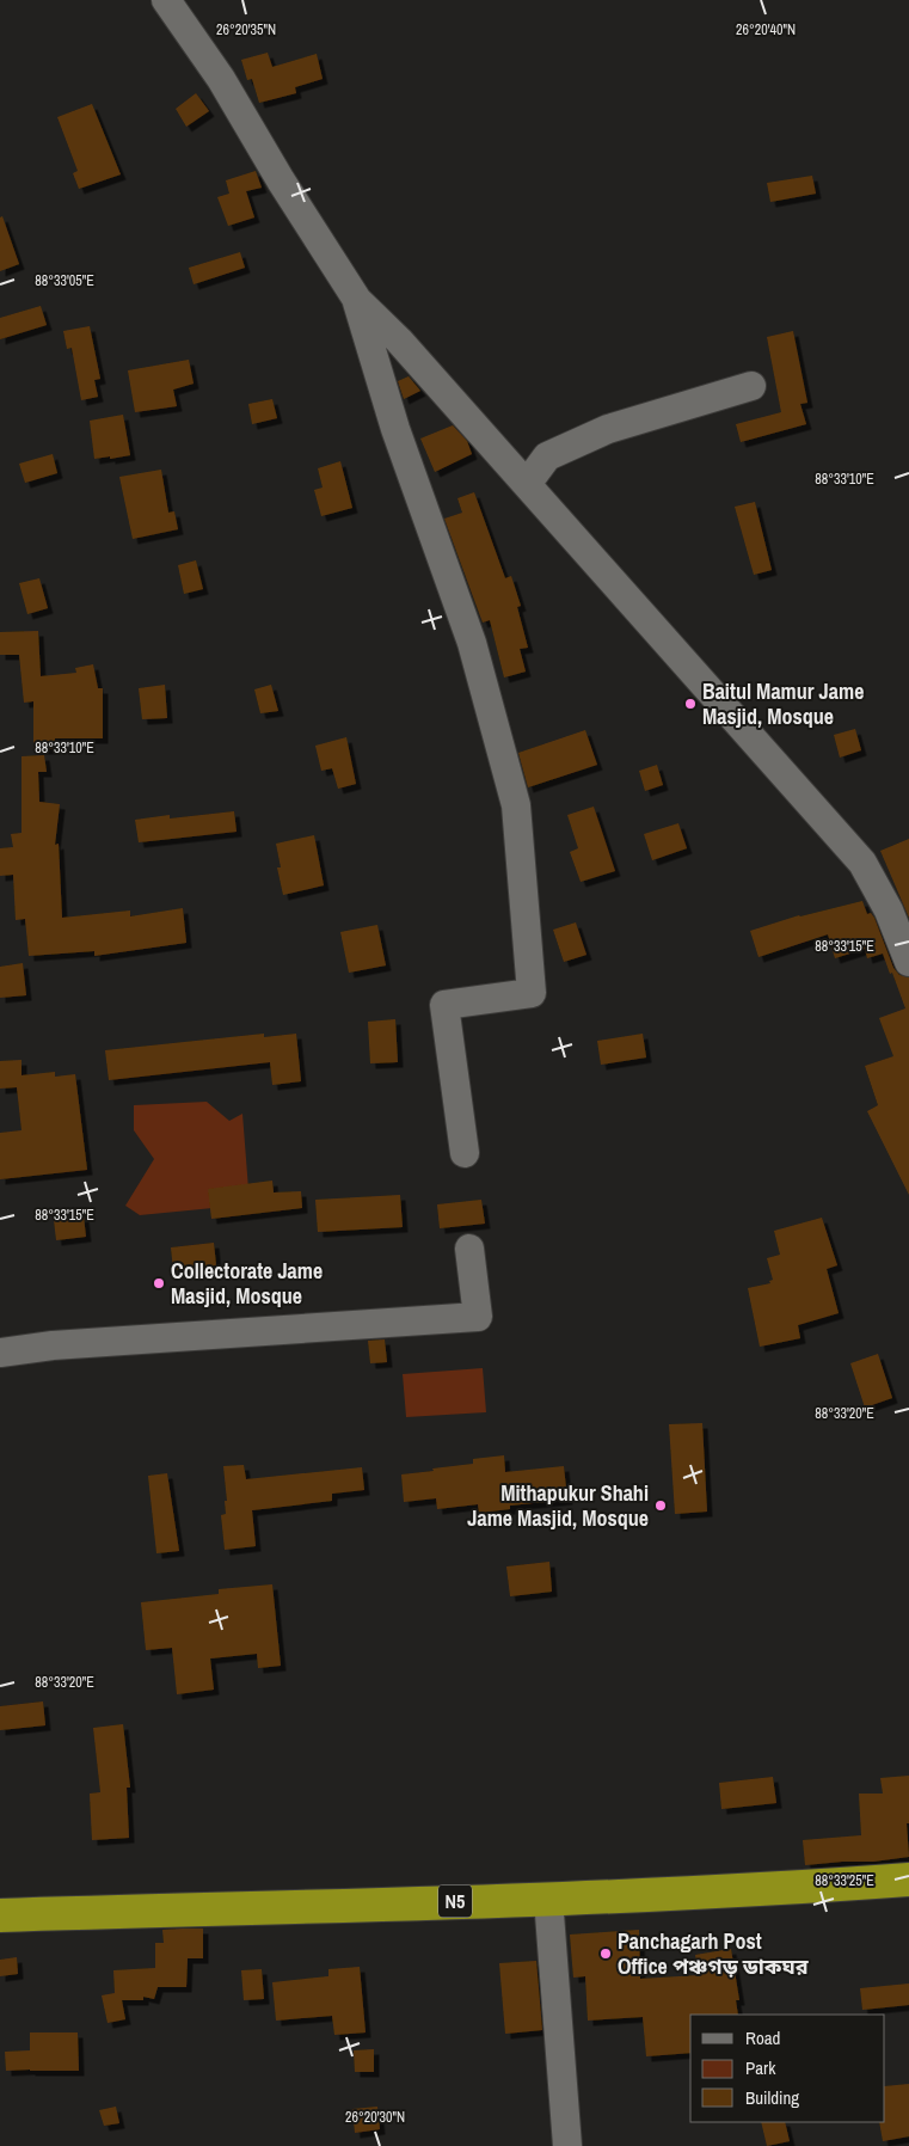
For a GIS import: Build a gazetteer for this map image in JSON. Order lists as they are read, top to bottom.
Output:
{
  "streets": {
    "highway": ["N5"]
  },
  "places": [
    "Baitul Mamur Jame Masjid, Mosque",
    "Collectorate Jame Masjid, Mosque",
    "Mithapukur Shahi Jame Masjid, Mosque",
    "Panchagarh Post Office পঞ্চগড় ডাকঘর"
  ],
  "legend": ["Road", "Park", "Building"],
  "coordinates": [
    "26°20'35\"N",
    "26°20'40\"N",
    "88°33'05\"E",
    "88°33'10\"E",
    "88°33'15\"E",
    "88°33'20\"E",
    "88°33'25\"E",
    "26°20'30\"N"
  ]
}
